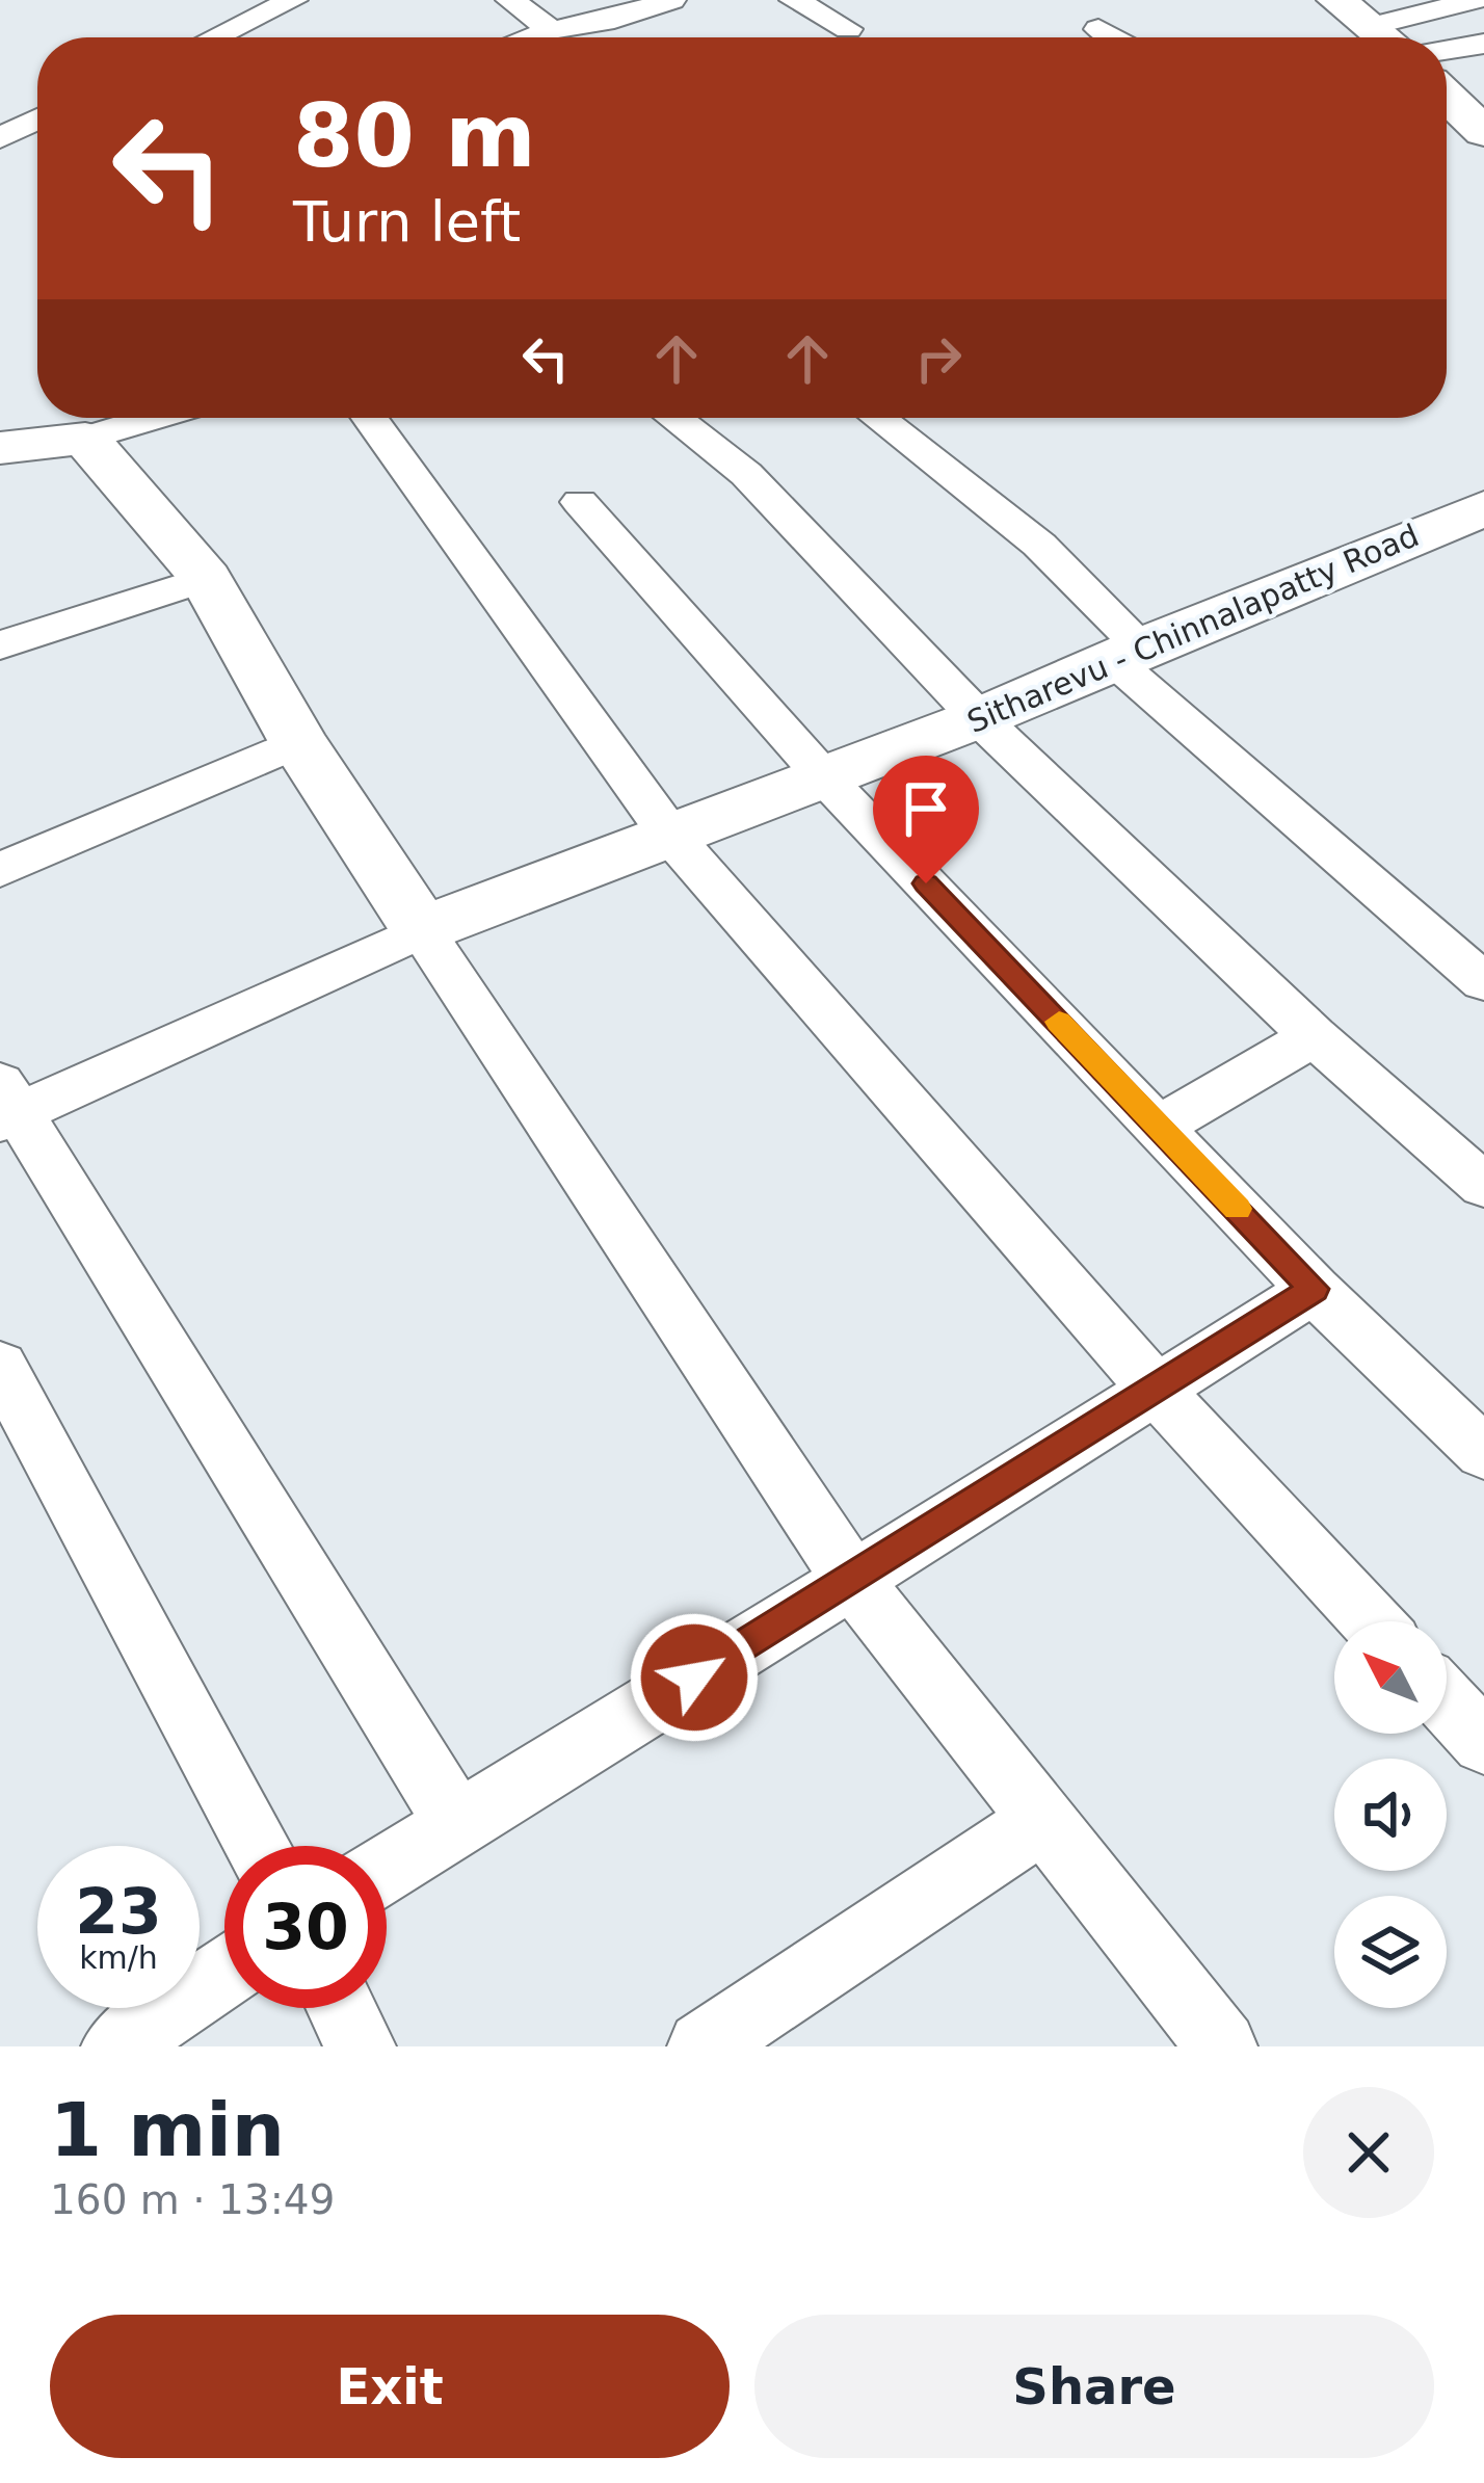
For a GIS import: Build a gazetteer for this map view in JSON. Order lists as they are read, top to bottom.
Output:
{
  "streets": {
    "main road": ["Sitharevu - Chinnalapatty Road"]
  },
  "north": "top left",
  "page": {
    "turn": ["80 m", "Turn left"],
    "speed": "23 km/h",
    "limit": "30",
    "heading": ["1 min", "160 m · 13:49"],
    "buttons": ["Exit", "Share"]
  }
}
